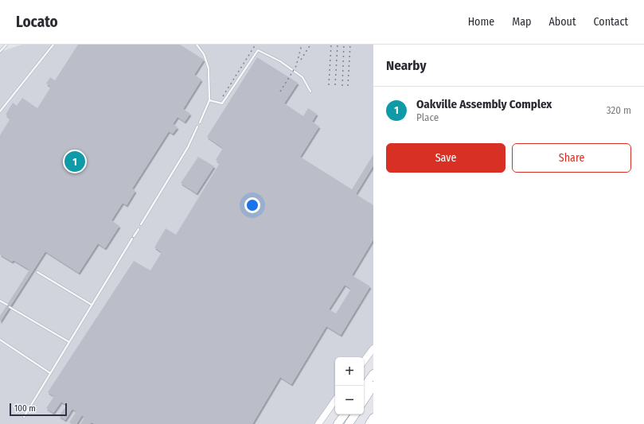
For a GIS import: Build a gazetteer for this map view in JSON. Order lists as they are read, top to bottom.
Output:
{
  "scale_bar": "100 m",
  "page": {
    "header": "Locato",
    "nav": [
      "Home",
      "Map",
      "About",
      "Contact"
    ],
    "heading": "Nearby",
    "list": [
      {
        "mark": "1",
        "name": "Oakville Assembly Complex",
        "note": "Place",
        "value": "320 m"
      }
    ],
    "buttons": ["Save", "Share"],
    "pins": "1",
    "map_buttons": ["+", "−"],
    "scale": "100 m"
  }
}
